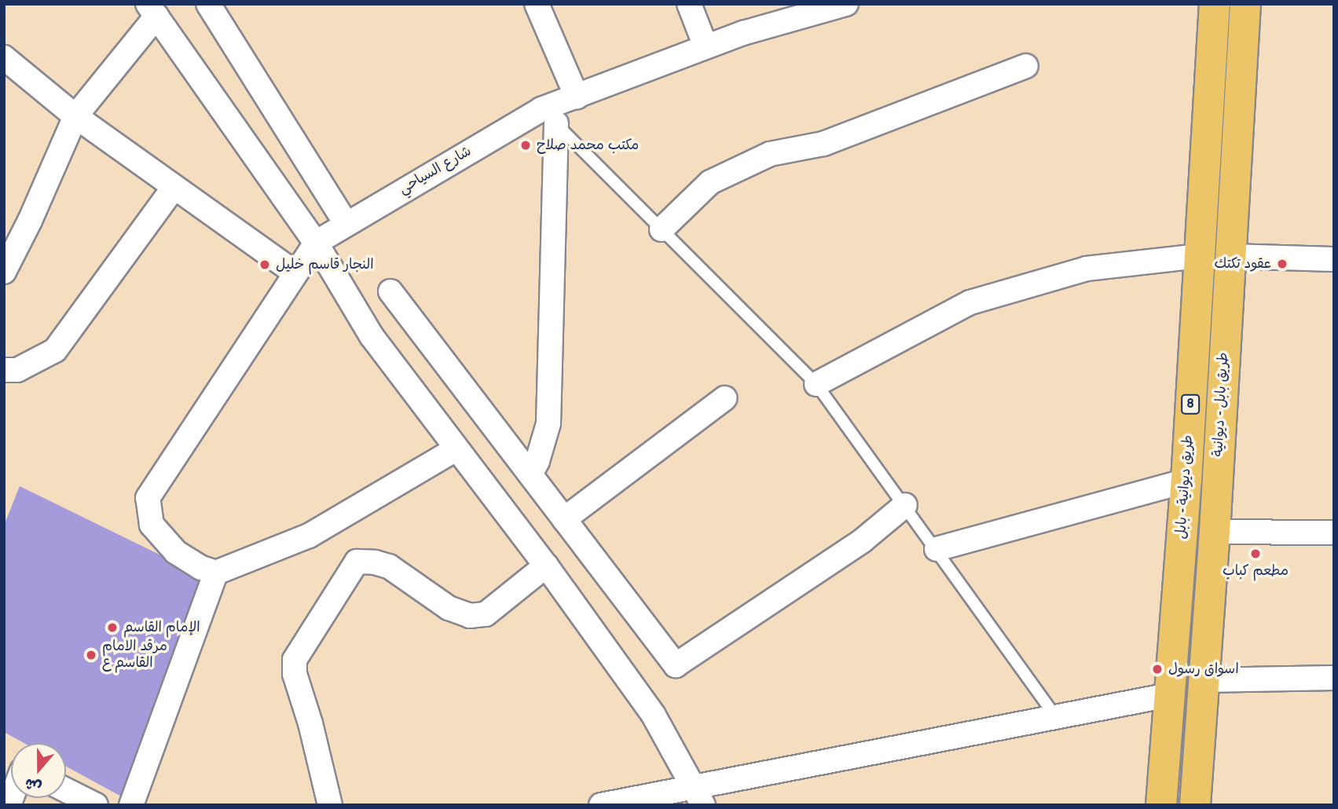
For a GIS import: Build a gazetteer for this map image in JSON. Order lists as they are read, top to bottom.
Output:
{
  "streets": {
    "highway": ["8", "طريق بابل - ديوانية", "طريق ديوانية - بابل"],
    "street": ["شارع السياحي"]
  },
  "places": [
    "مكتب محمد صلاح",
    "عقود تكتك",
    "النجار قاسم خليل",
    "مطعم كباب",
    "الإمام القاسم",
    "مرقد الامام القاسم ع",
    "اسواق رسول"
  ],
  "north": "bottom"
}
